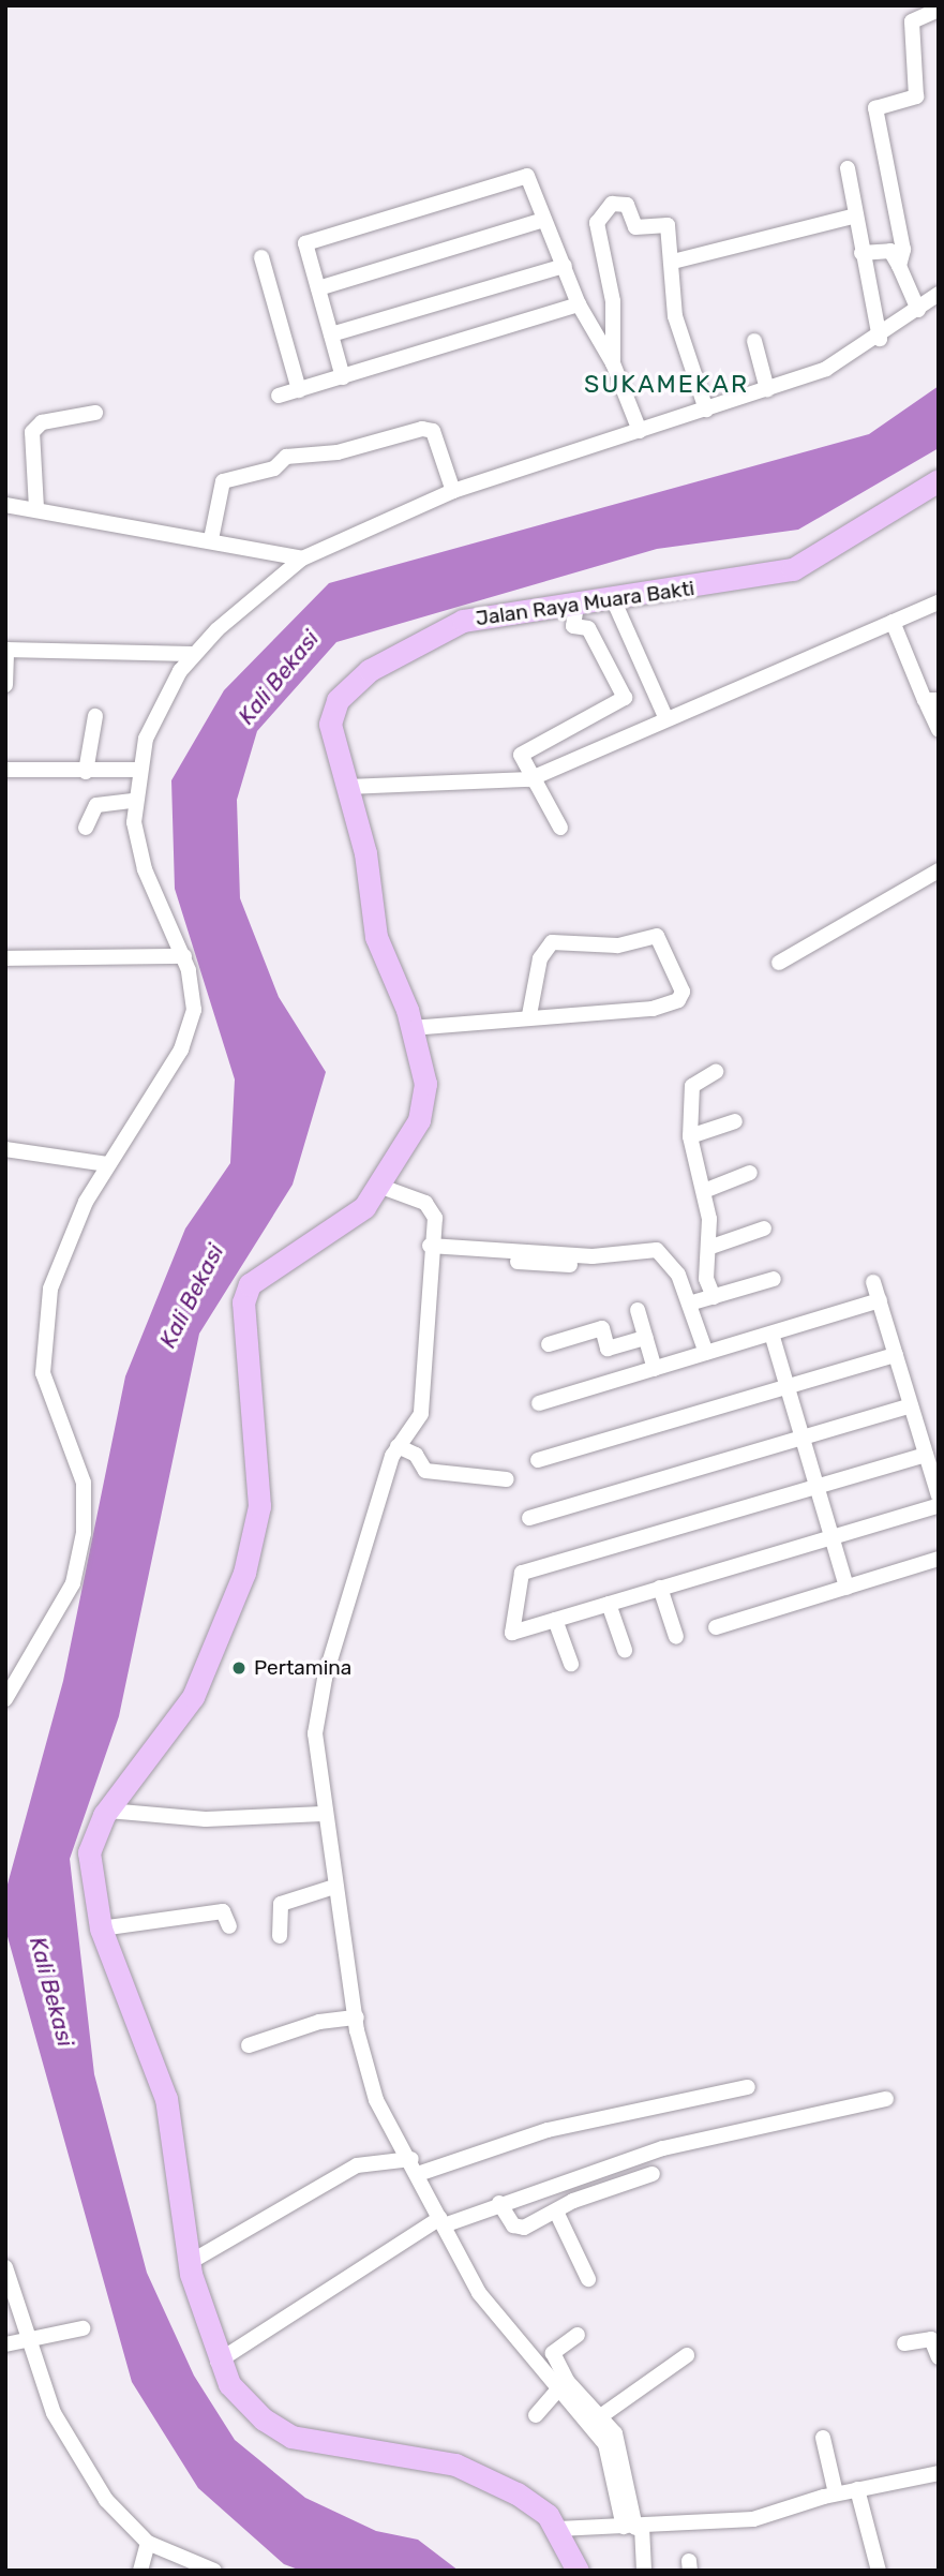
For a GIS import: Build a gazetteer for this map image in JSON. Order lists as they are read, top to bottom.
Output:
{
  "streets": {
    "main road": ["Jalan Raya Muara Bakti"]
  },
  "districts": ["SUKAMEKAR"],
  "water": ["Kali Bekasi"],
  "places": ["Pertamina"]
}
